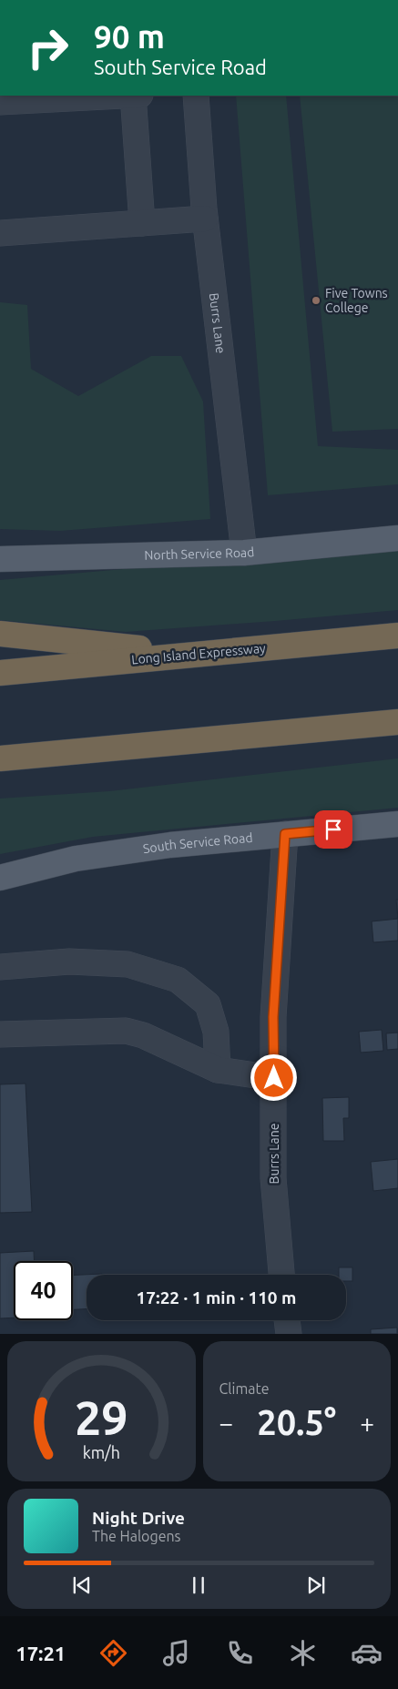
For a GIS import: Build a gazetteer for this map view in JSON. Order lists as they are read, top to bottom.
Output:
{
  "streets": {
    "highway": ["Long Island Expressway"],
    "main road": ["North Service Road", "South Service Road"],
    "street": ["Burrs Lane"]
  },
  "crossings": [
    ["Burrs Lane", "North Service Road"],
    ["Burrs Lane", "South Service Road"]
  ],
  "places": ["Five Towns College"],
  "page": {
    "turn": ["90 m", "South Service Road"],
    "limit": "40",
    "trip": "17:22 · 1 min · 110 m",
    "tile": "Climate",
    "heat": ["−", "20.5°", "+"],
    "song": ["Night Drive", "The Halogens"],
    "tabs": "17:21",
    "gauge": ["29", "km/h"]
  }
}
